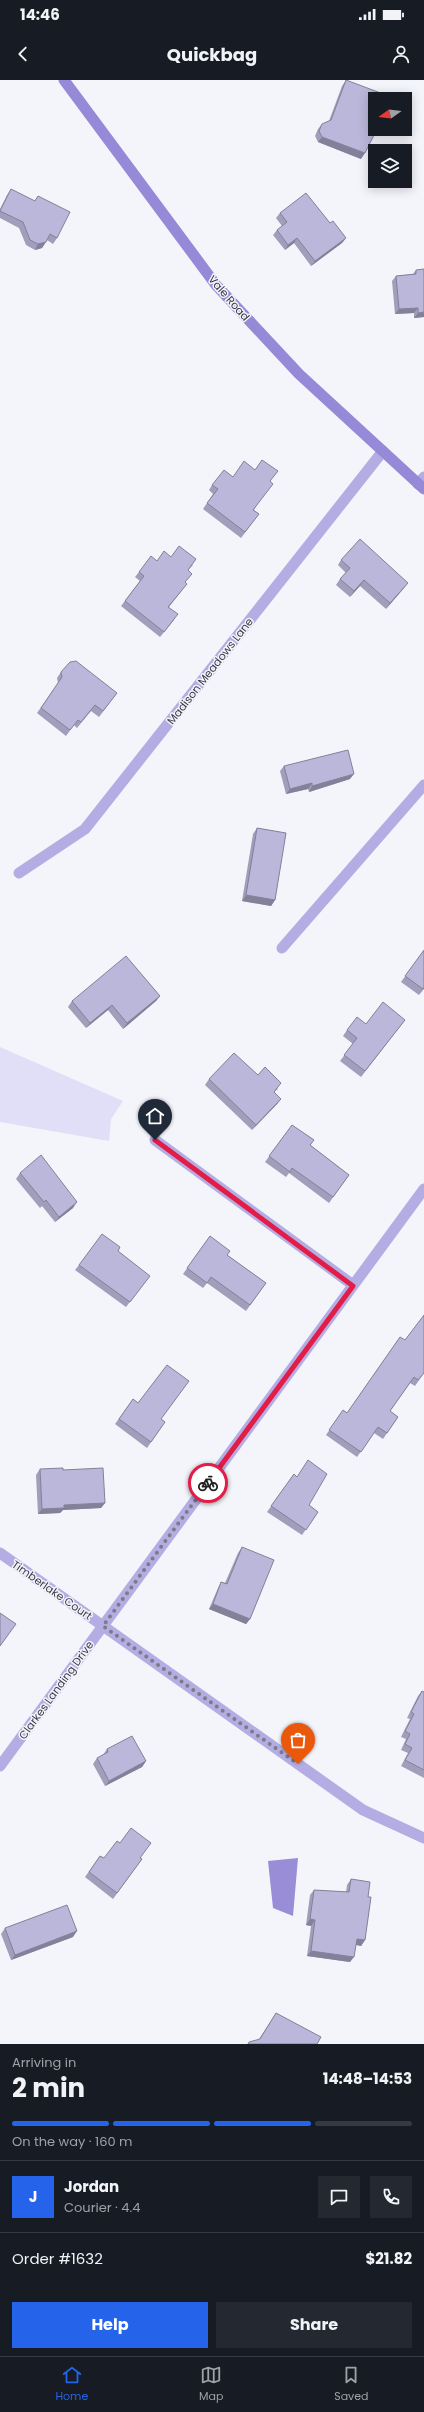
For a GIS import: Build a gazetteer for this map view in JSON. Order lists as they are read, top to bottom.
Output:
{
  "streets": {
    "main road": ["Vale Road"],
    "street": ["Madison Meadows Lane", "Timberlake Court", "Clarkes Landing Drive"]
  },
  "crossings": [
    ["Vale Road", "Madison Meadows Lane"],
    ["Timberlake Court", "Clarkes Landing Drive"]
  ],
  "north": "left",
  "page": {
    "status": "14:46",
    "header": "Quickbag",
    "heading": ["2 min", "Arriving in", "14:48–14:53"],
    "panel": [
      "Jordan",
      "Courier · 4.4",
      "Order #1632",
      "$21.82"
    ],
    "bar": "On the way · 160 m",
    "round": "J",
    "buttons": ["Help", "Share"],
    "tabs": ["Home", "Map", "Saved"]
  }
}
